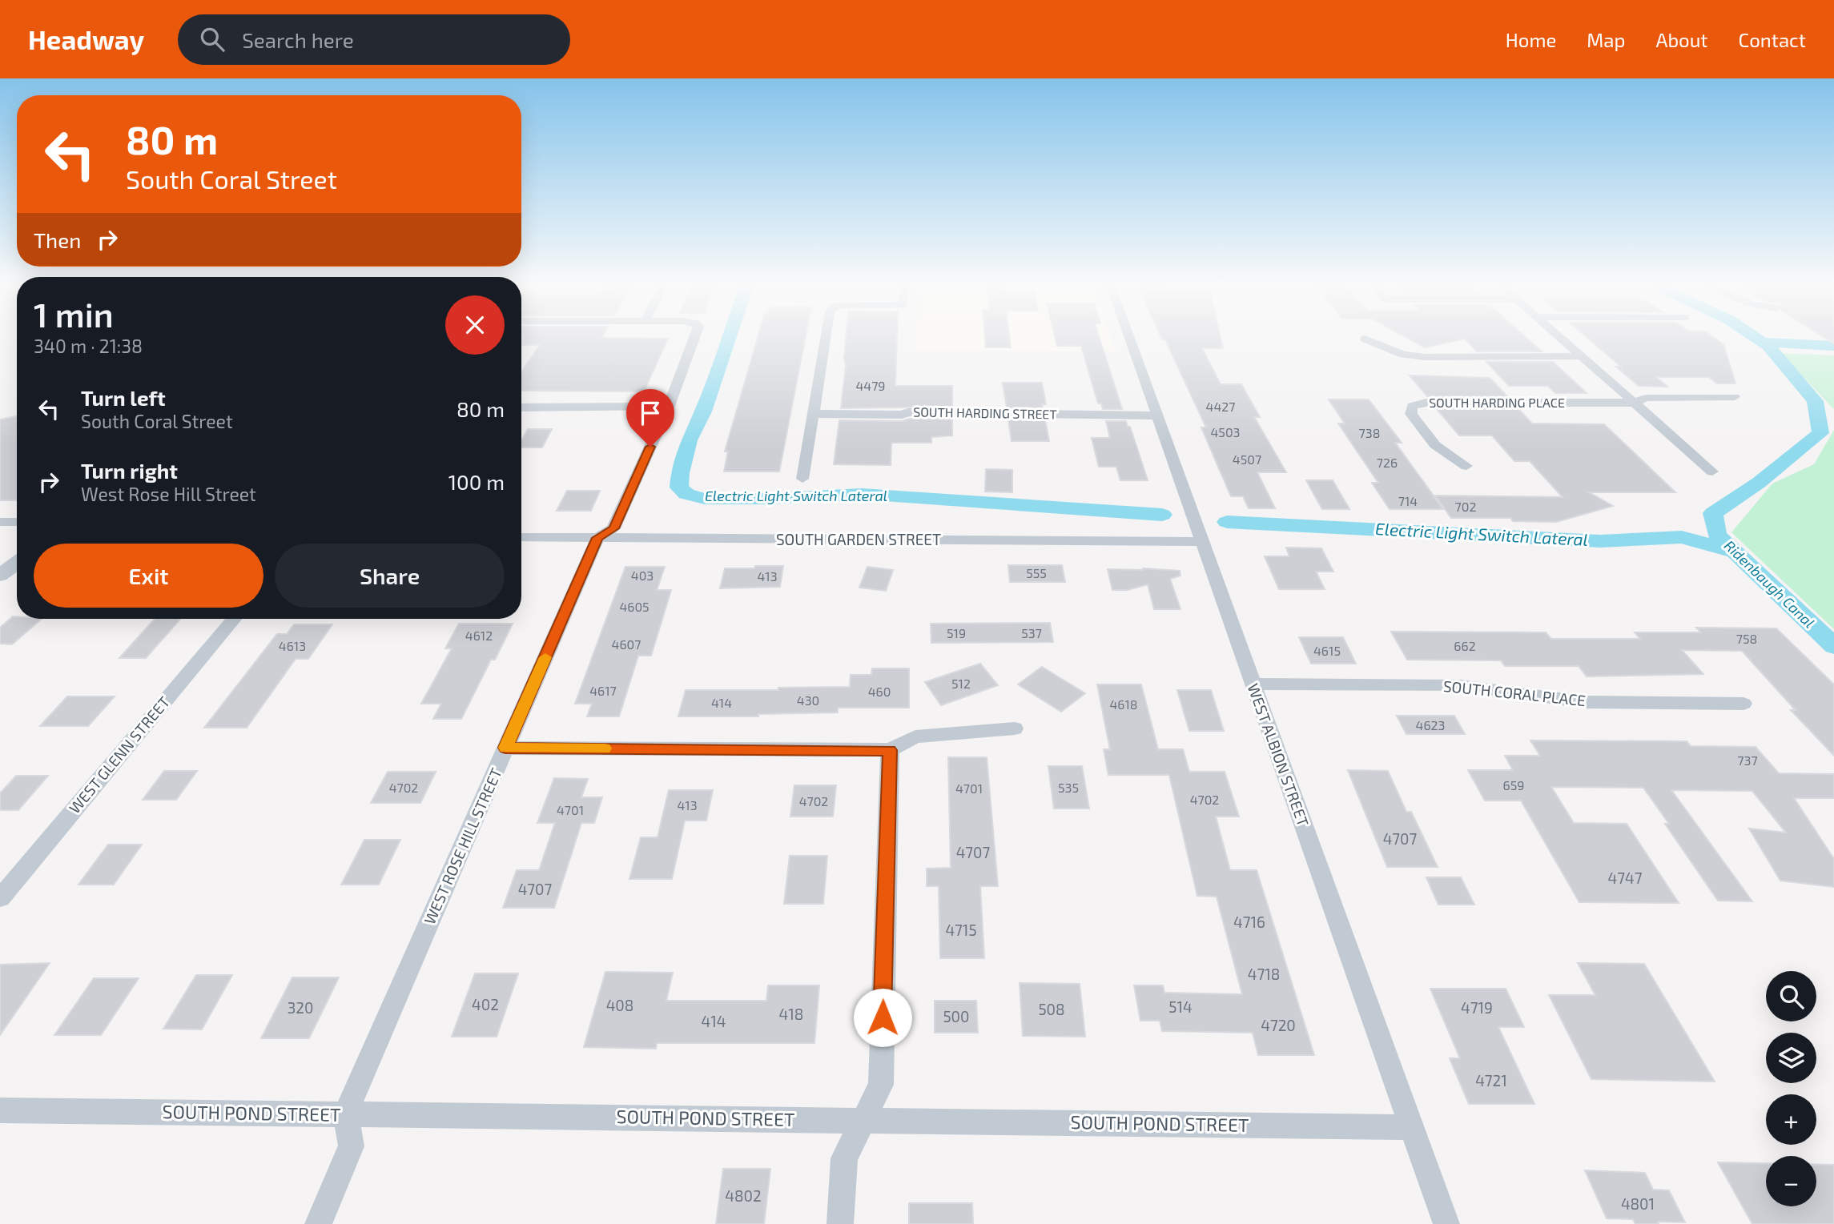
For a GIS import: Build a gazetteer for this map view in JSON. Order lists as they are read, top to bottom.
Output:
{
  "streets": {
    "street": [
      "SOUTH HARDING PLACE",
      "SOUTH HARDING STREET",
      "SOUTH GARDEN STREET",
      "SOUTH CORAL PLACE",
      "WEST GLENN STREET",
      "WEST ALBION STREET",
      "WEST ROSE HILL STREET",
      "SOUTH POND STREET"
    ]
  },
  "crossings": [
    ["SOUTH HARDING STREET", "WEST ALBION STREET"],
    ["SOUTH GARDEN STREET", "WEST ALBION STREET"],
    ["SOUTH GARDEN STREET", "WEST ROSE HILL STREET"],
    ["SOUTH CORAL PLACE", "WEST ALBION STREET"],
    ["WEST ALBION STREET", "SOUTH POND STREET"],
    ["WEST ROSE HILL STREET", "SOUTH POND STREET"]
  ],
  "water": ["Electric Light Switch Lateral", "Ridenbaugh Canal"],
  "house_numbers": [
    "4479",
    "4427",
    "4503",
    "738",
    "4507",
    "726",
    "714",
    "702",
    "555",
    "403",
    "413",
    "4605",
    "519",
    "537",
    "4612",
    "758",
    "4607",
    "4613",
    "662",
    "4615",
    "512",
    "4617",
    "460",
    "430",
    "414",
    "4618",
    "4623",
    "737",
    "659",
    "4702",
    "535",
    "4701",
    "4702",
    "4702",
    "413",
    "4701",
    "4707",
    "4707",
    "4747",
    "4707",
    "4716",
    "4715",
    "4718",
    "402",
    "408",
    "514",
    "320",
    "4719",
    "508",
    "418",
    "500",
    "414",
    "4720",
    "4721",
    "4802",
    "4801"
  ],
  "page": {
    "header": "Headway",
    "search": "Search here",
    "nav": [
      "Home",
      "Map",
      "About",
      "Contact"
    ],
    "turn": ["80 m", "South Coral Street"],
    "then": "Then",
    "heading": ["1 min", "340 m · 21:38"],
    "list": [
      {
        "name": "Turn left",
        "note": "South Coral Street",
        "value": "80 m"
      },
      {
        "name": "Turn right",
        "note": "West Rose Hill Street",
        "value": "100 m"
      }
    ],
    "buttons": ["Exit", "Share"],
    "map_buttons": ["+", "−"]
  }
}
